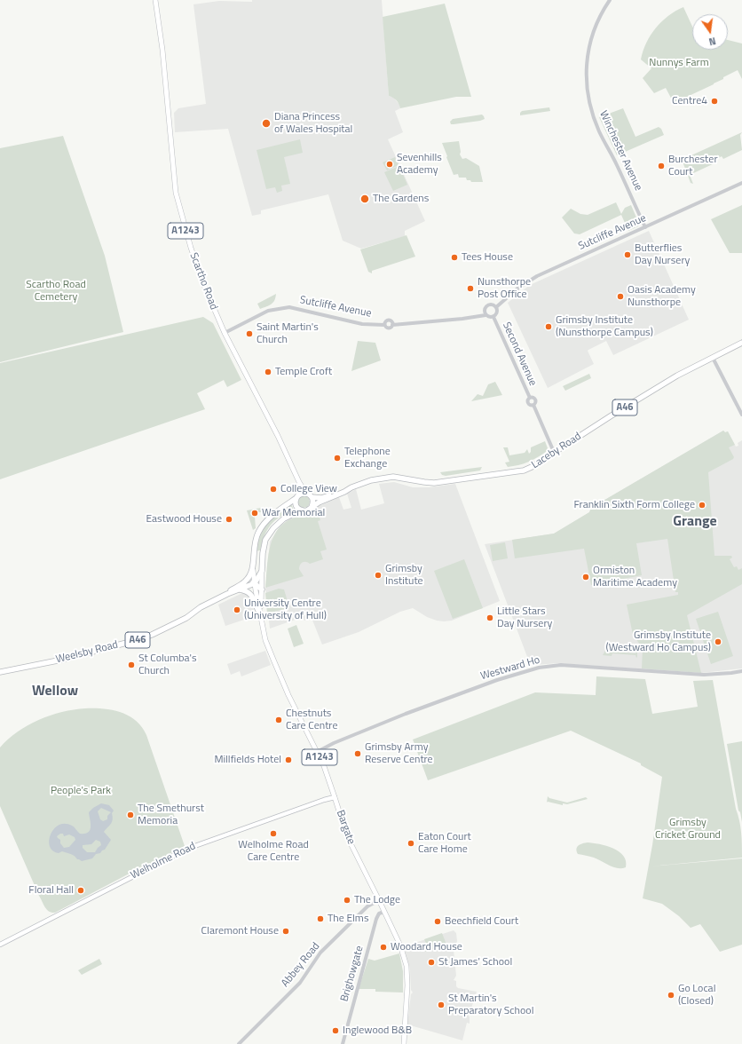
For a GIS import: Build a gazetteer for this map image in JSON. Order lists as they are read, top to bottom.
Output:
{
  "streets": {
    "highway": [
      "A46",
      "Laceby Road",
      "Weelsby Road",
      "Bargate"
    ],
    "main road": ["A1243", "Scartho Road", "Welholme Road"],
    "street": [
      "Winchester Avenue",
      "Sutcliffe Avenue",
      "Second Avenue",
      "Westward Ho",
      "Abbey Road",
      "Brighowgate"
    ]
  },
  "crossings": [
    ["Winchester Avenue", "Sutcliffe Avenue"],
    ["Sutcliffe Avenue", "Scartho Road"],
    ["Sutcliffe Avenue", "Second Avenue"],
    ["Scartho Road", "A46"],
    ["Scartho Road", "Laceby Road"],
    ["Scartho Road", "Bargate"],
    ["Second Avenue", "Laceby Road"],
    ["A46", "Laceby Road"],
    ["A46", "Weelsby Road"],
    ["A46", "Bargate"],
    ["Laceby Road", "Bargate"],
    ["Weelsby Road", "Bargate"],
    ["Westward Ho", "Bargate"],
    ["Bargate", "Welholme Road"],
    ["Bargate", "Abbey Road"],
    ["Bargate", "Brighowgate"]
  ],
  "districts": ["Grange", "Wellow"],
  "parks": [
    "Nunnys Farm",
    "Scartho Road Cemetery",
    "People's Park",
    "Grimsby Cricket Ground"
  ],
  "places": [
    "Centre4",
    "Diana Princess of Wales Hospital",
    "Sevenhills Academy",
    "Burchester Court",
    "The Gardens",
    "Butterflies Day Nursery",
    "Tees House",
    "Nunsthorpe Post Office",
    "Oasis Academy Nunsthorpe",
    "Grimsby Institute (Nunsthorpe Campus)",
    "Saint Martin's Church",
    "Temple Croft",
    "Telephone Exchange",
    "College View",
    "Franklin Sixth Form College",
    "War Memorial",
    "Eastwood House",
    "Grimsby Institute",
    "Ormiston Maritime Academy",
    "University Centre (University of Hull)",
    "Little Stars Day Nursery",
    "Grimsby Institute (Westward Ho Campus)",
    "St Columba's Church",
    "Chestnuts Care Centre",
    "Grimsby Army Reserve Centre",
    "Millfields Hotel",
    "The Smethurst Memoria",
    "Welholme Road Care Centre",
    "Eaton Court Care Home",
    "Floral Hall",
    "The Lodge",
    "The Elms",
    "Beechfield Court",
    "Claremont House",
    "Woodard House",
    "St James' School",
    "Go Local (Closed)",
    "St Martin's Preparatory School",
    "Inglewood B&B"
  ],
  "north": "bottom"
}
